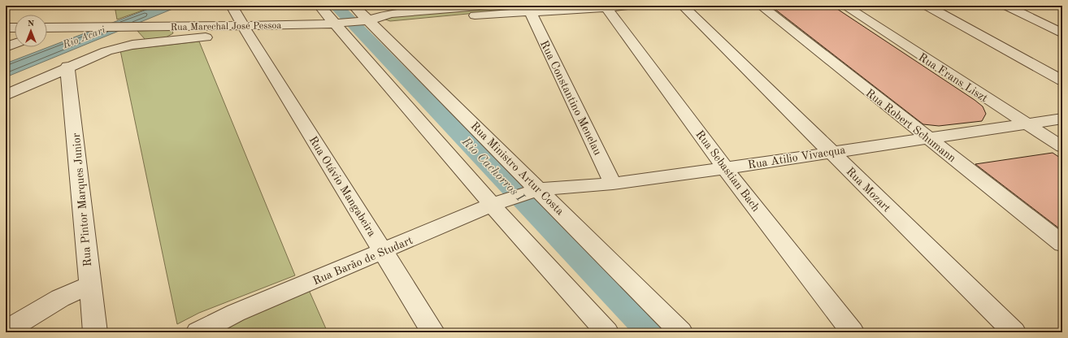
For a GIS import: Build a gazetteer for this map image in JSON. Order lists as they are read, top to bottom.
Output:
{
  "streets": {
    "street": [
      "Rua Marechal José Pessoa",
      "Rua Frans Liszt",
      "Rua Constantino Menelau",
      "Rua Robert Schumann",
      "Rua Atilio Vivacqua",
      "Rua Ministro Artur Costa",
      "Rua Sebastian Bach",
      "Rua Otávio Mangabeira",
      "Rua Mozart",
      "Rua Pintor Marques Junior",
      "Rua Barão de Studart"
    ]
  },
  "crossings": [
    ["Rua Marechal José Pessoa", "Rua Constantino Menelau"],
    ["Rua Marechal José Pessoa", "Rua Ministro Artur Costa"],
    ["Rua Marechal José Pessoa", "Rua Sebastian Bach"],
    ["Rua Marechal José Pessoa", "Rua Otávio Mangabeira"],
    ["Rua Frans Liszt", "Rua Atilio Vivacqua"],
    ["Rua Constantino Menelau", "Rua Atilio Vivacqua"],
    ["Rua Robert Schumann", "Rua Atilio Vivacqua"],
    ["Rua Atilio Vivacqua", "Rua Ministro Artur Costa"],
    ["Rua Atilio Vivacqua", "Rua Sebastian Bach"],
    ["Rua Atilio Vivacqua", "Rua Mozart"],
    ["Rua Atilio Vivacqua", "Rua Barão de Studart"],
    ["Rua Ministro Artur Costa", "Rua Barão de Studart"],
    ["Rua Otávio Mangabeira", "Rua Barão de Studart"]
  ],
  "water": ["Rio Acari", "Rio Cachorros I"],
  "north": "top"
}
